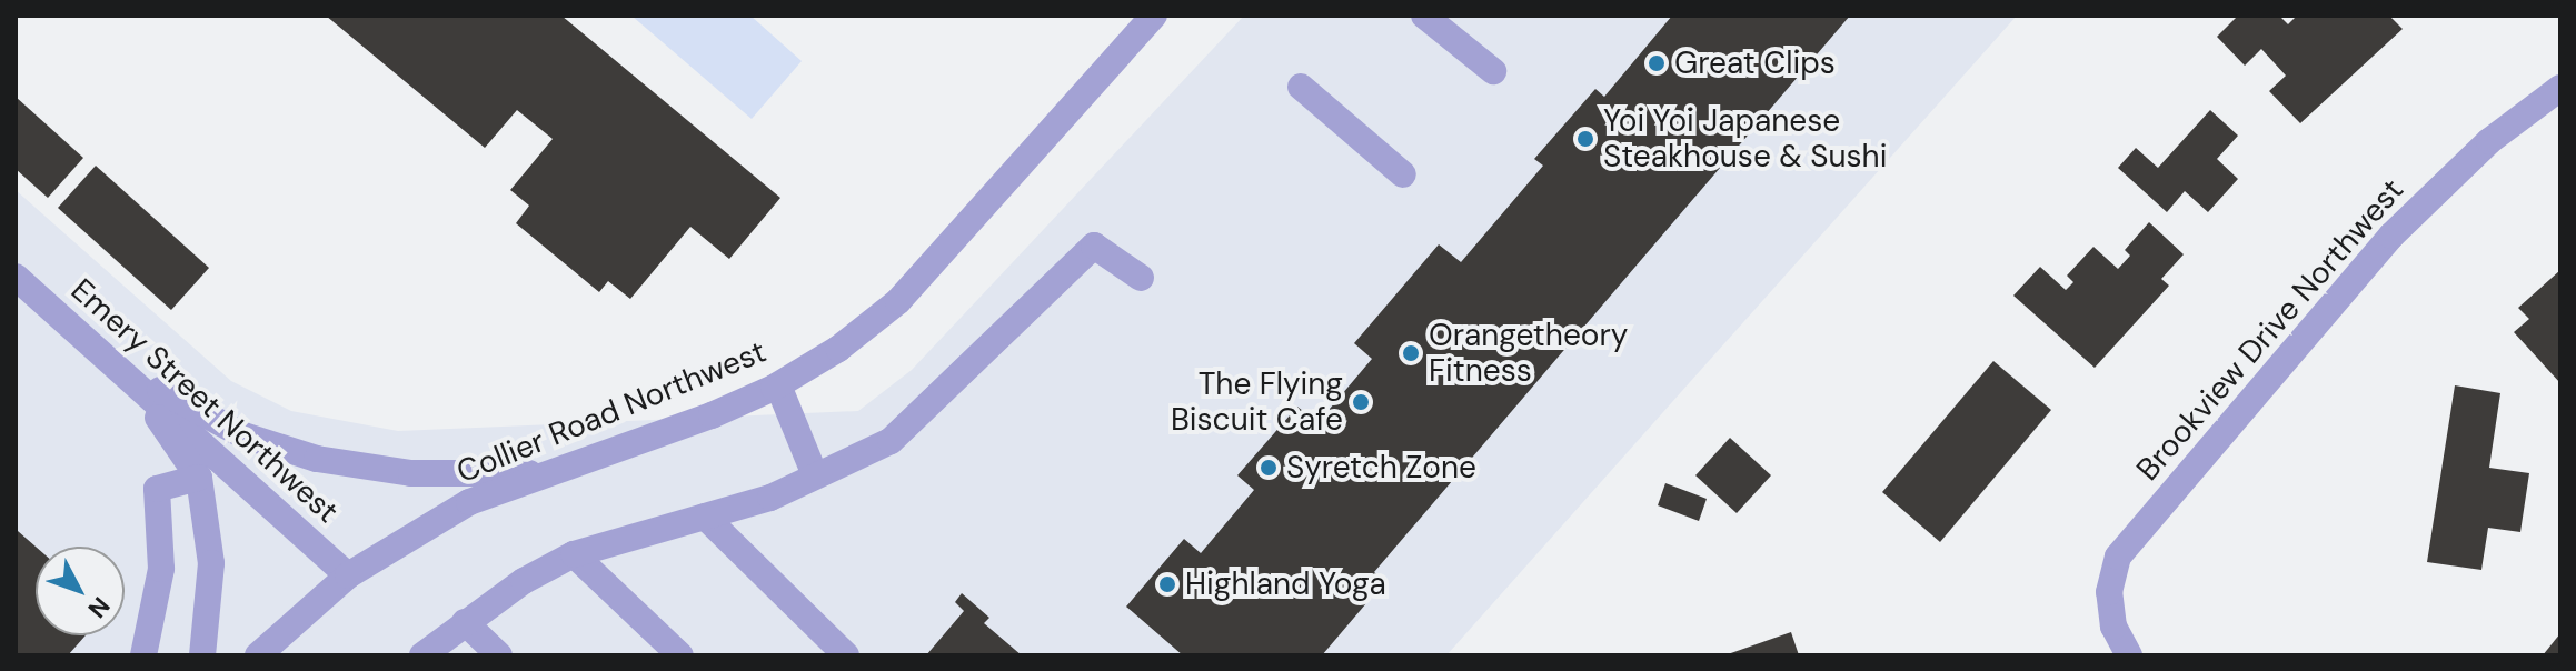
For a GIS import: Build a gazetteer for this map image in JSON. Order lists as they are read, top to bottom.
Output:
{
  "streets": {
    "street": ["Brookview Drive Northwest", "Emery Street Northwest", "Collier Road Northwest"]
  },
  "crossings": [
    ["Emery Street Northwest", "Collier Road Northwest"]
  ],
  "places": [
    "Great Clips",
    "Yoi Yoi Japanese Steakhouse & Sushi",
    "Orangetheory Fitness",
    "The Flying Biscuit Cafe",
    "Syretch Zone",
    "Highland Yoga"
  ],
  "north": "bottom right"
}
